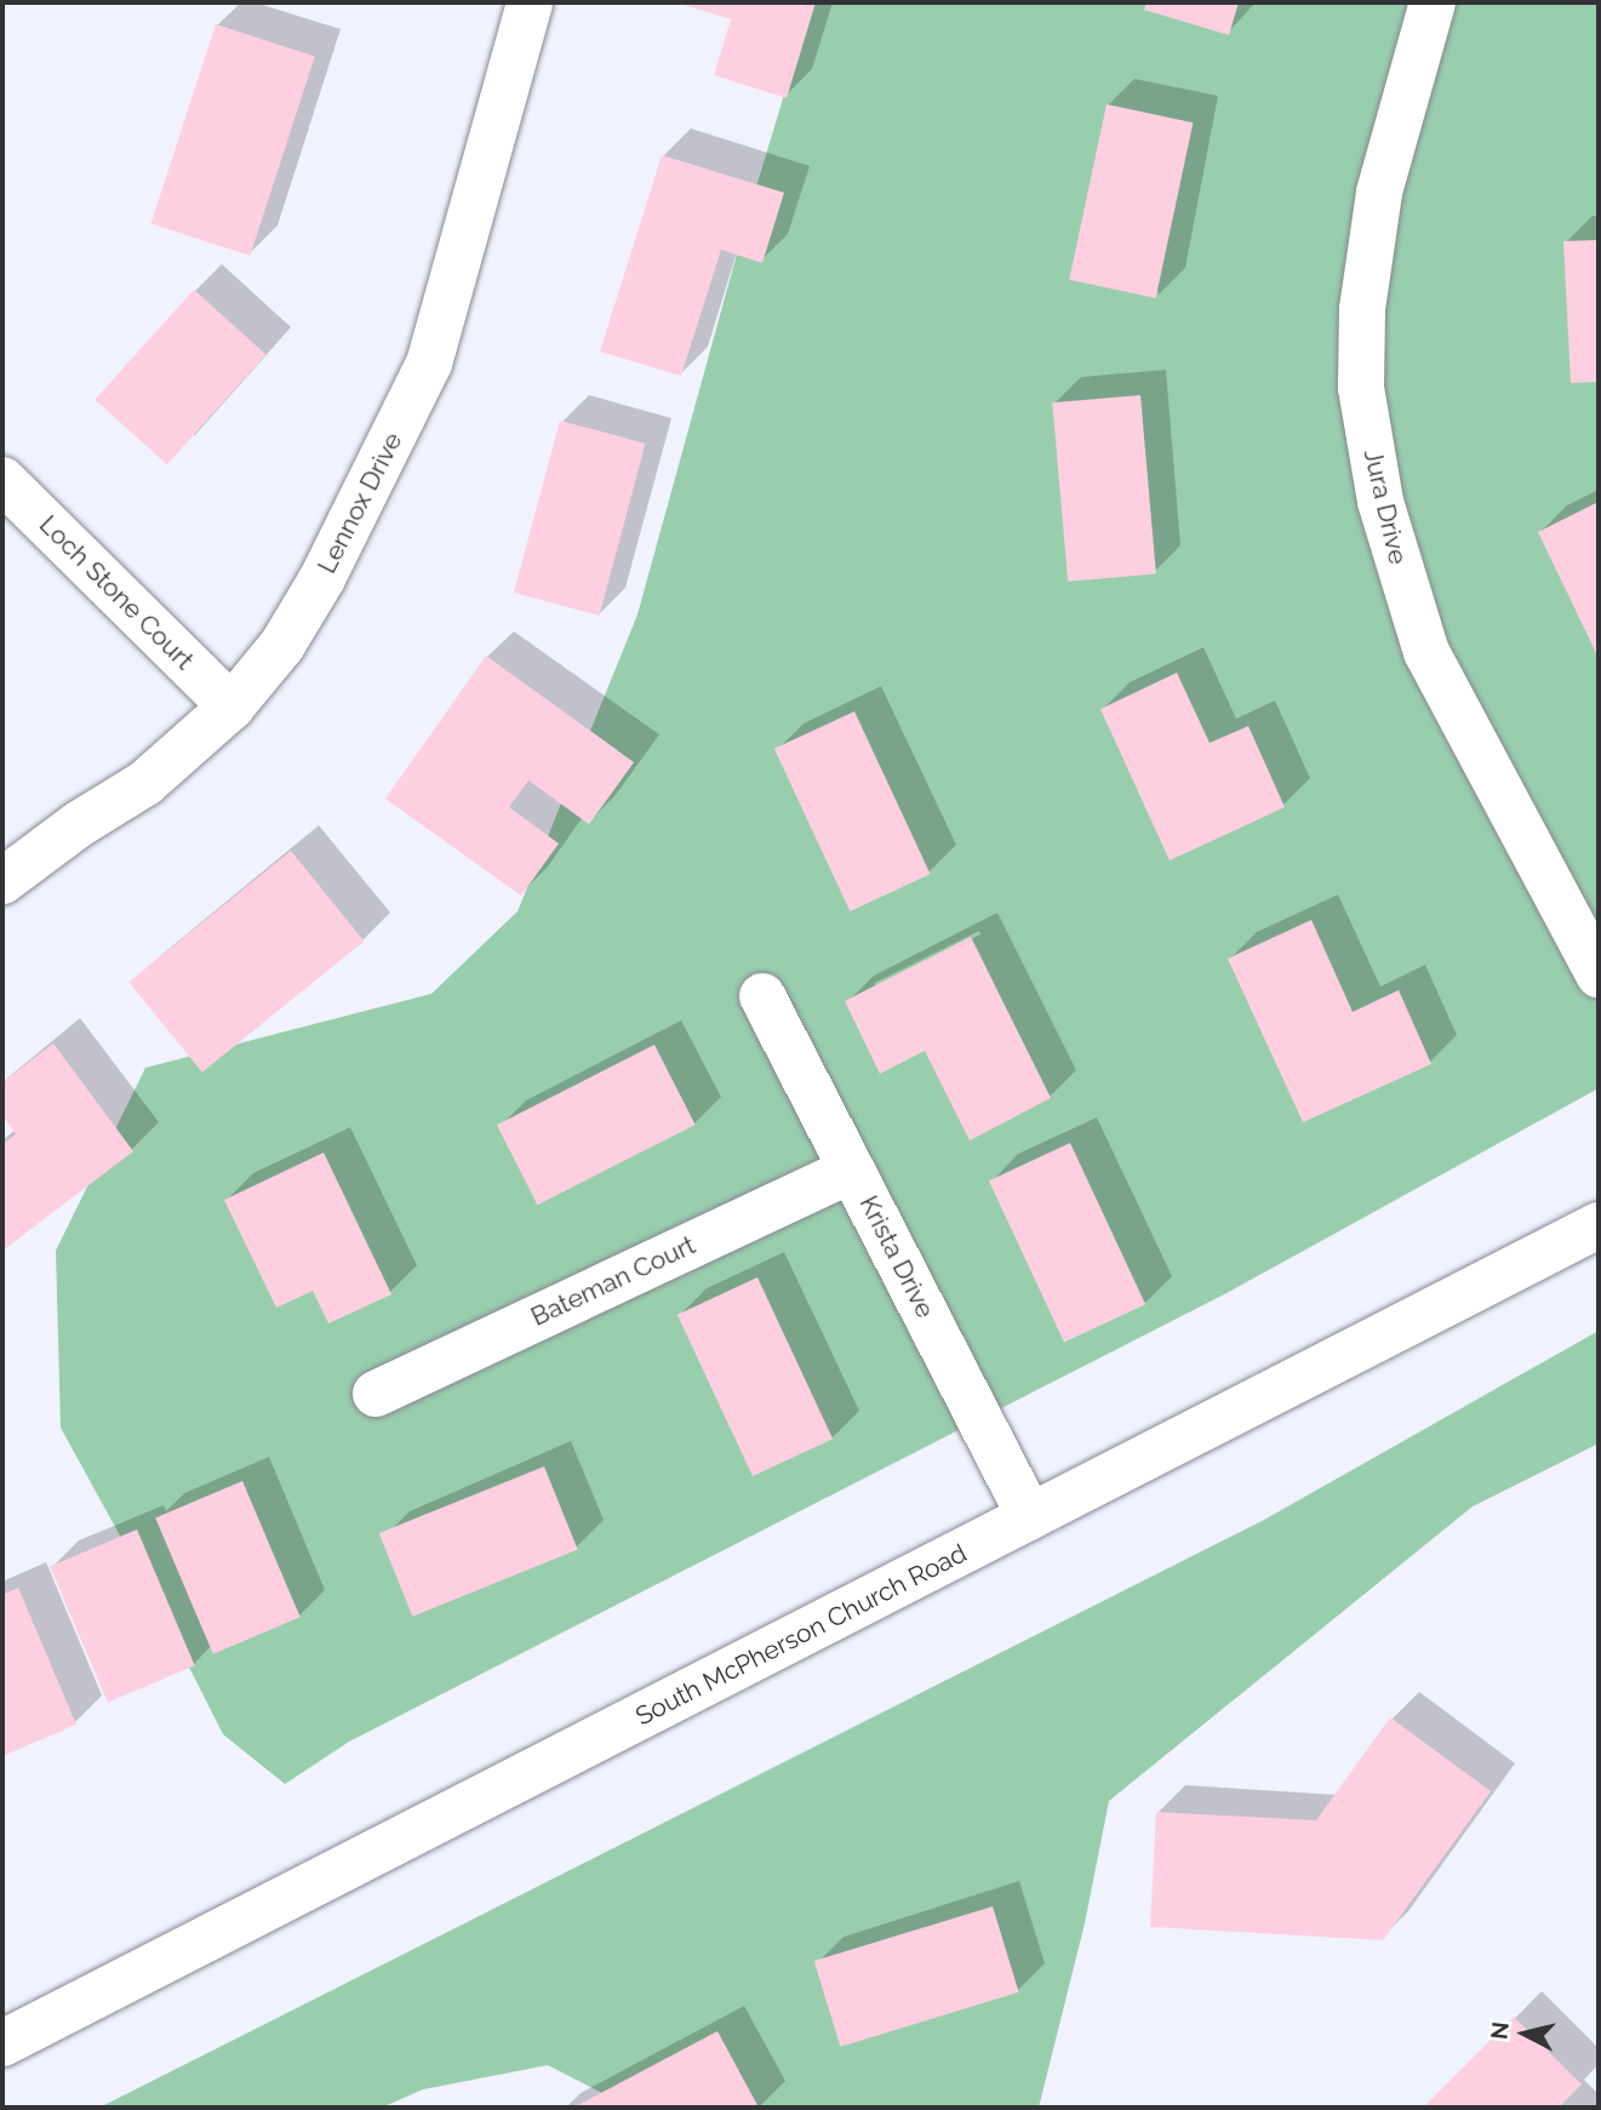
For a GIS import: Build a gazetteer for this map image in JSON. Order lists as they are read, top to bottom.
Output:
{
  "streets": {
    "street": [
      "Lennox Drive",
      "Jura Drive",
      "Loch Stone Court",
      "Krista Drive",
      "Bateman Court",
      "South McPherson Church Road"
    ]
  },
  "crossings": [
    ["Lennox Drive", "Loch Stone Court"],
    ["Krista Drive", "Bateman Court"],
    ["Krista Drive", "South McPherson Church Road"]
  ],
  "north": "left"
}
